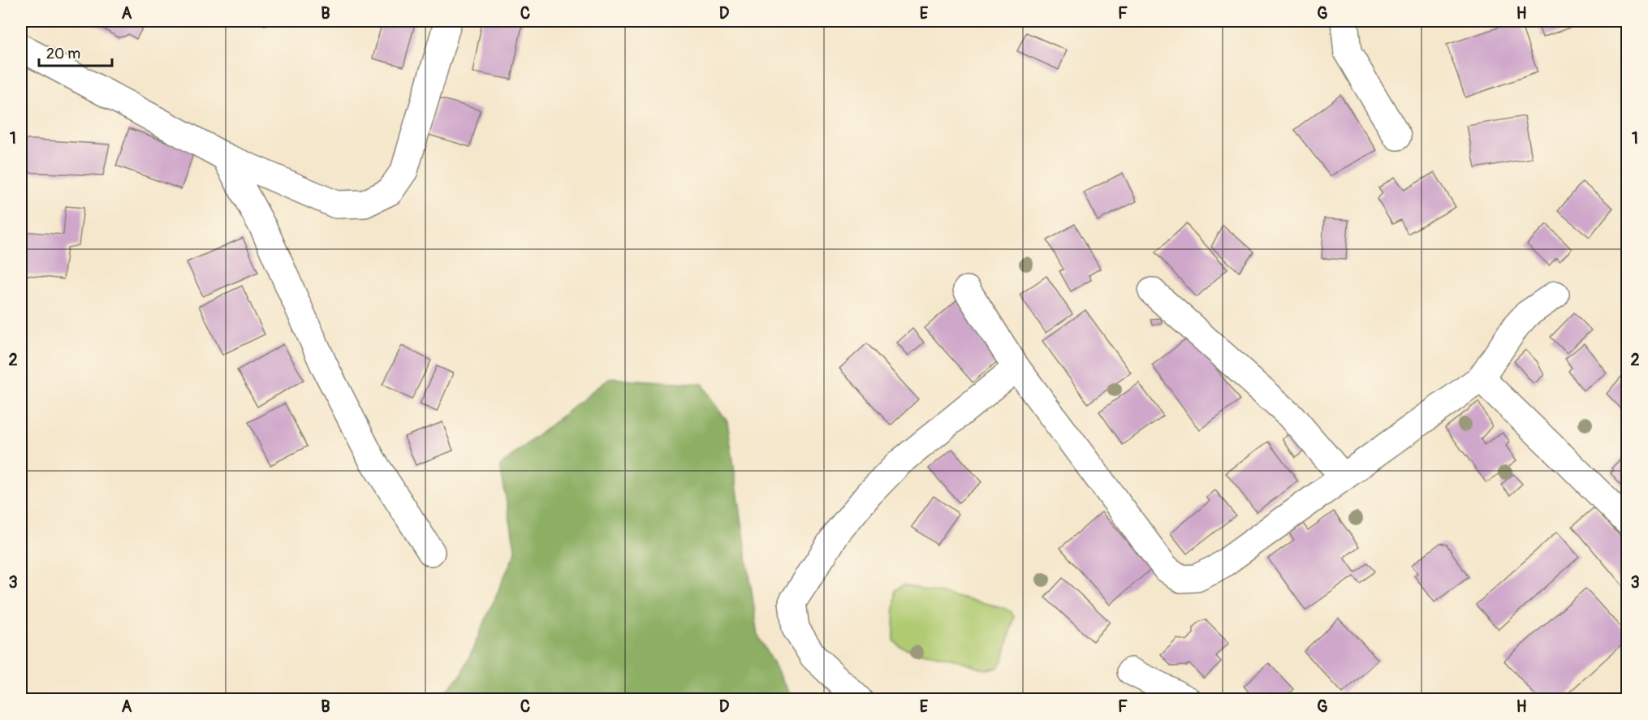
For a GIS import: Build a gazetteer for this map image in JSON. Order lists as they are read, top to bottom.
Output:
{
  "scale_bar": "20 m",
  "grid": {
    "columns": [
      "A",
      "B",
      "C",
      "D",
      "E",
      "F",
      "G",
      "H"
    ],
    "rows": ["1", "2", "3"]
  }
}
